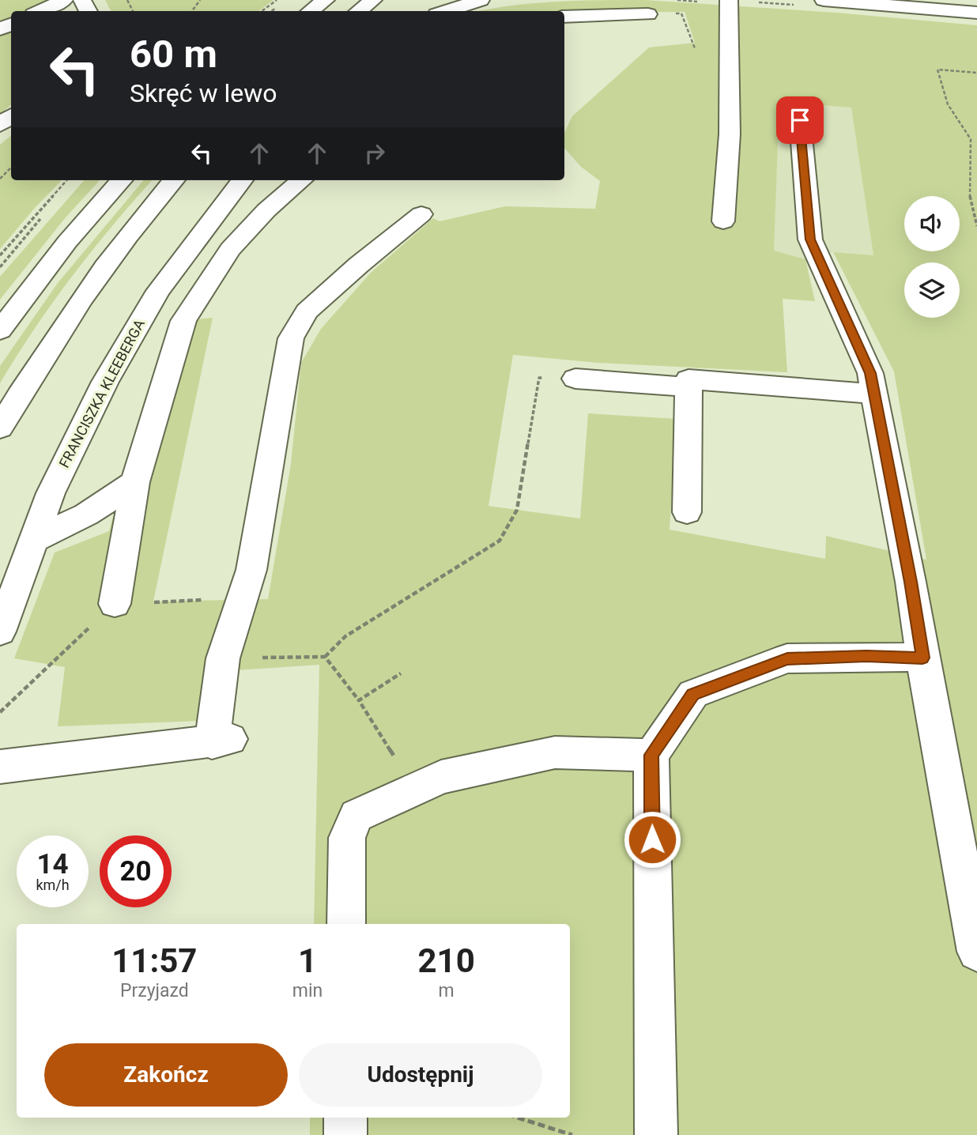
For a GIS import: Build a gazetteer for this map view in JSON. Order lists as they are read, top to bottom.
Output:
{
  "streets": {
    "street": ["FRANCISZKA KLEEBERGA"]
  },
  "page": {
    "turn": ["60 m", "Skręć w lewo"],
    "speed": "14 km/h",
    "limit": "20",
    "eta": [
      "11:57",
      "Przyjazd",
      "1",
      "min",
      "210",
      "m"
    ],
    "buttons": ["Zakończ", "Udostępnij"]
  }
}
